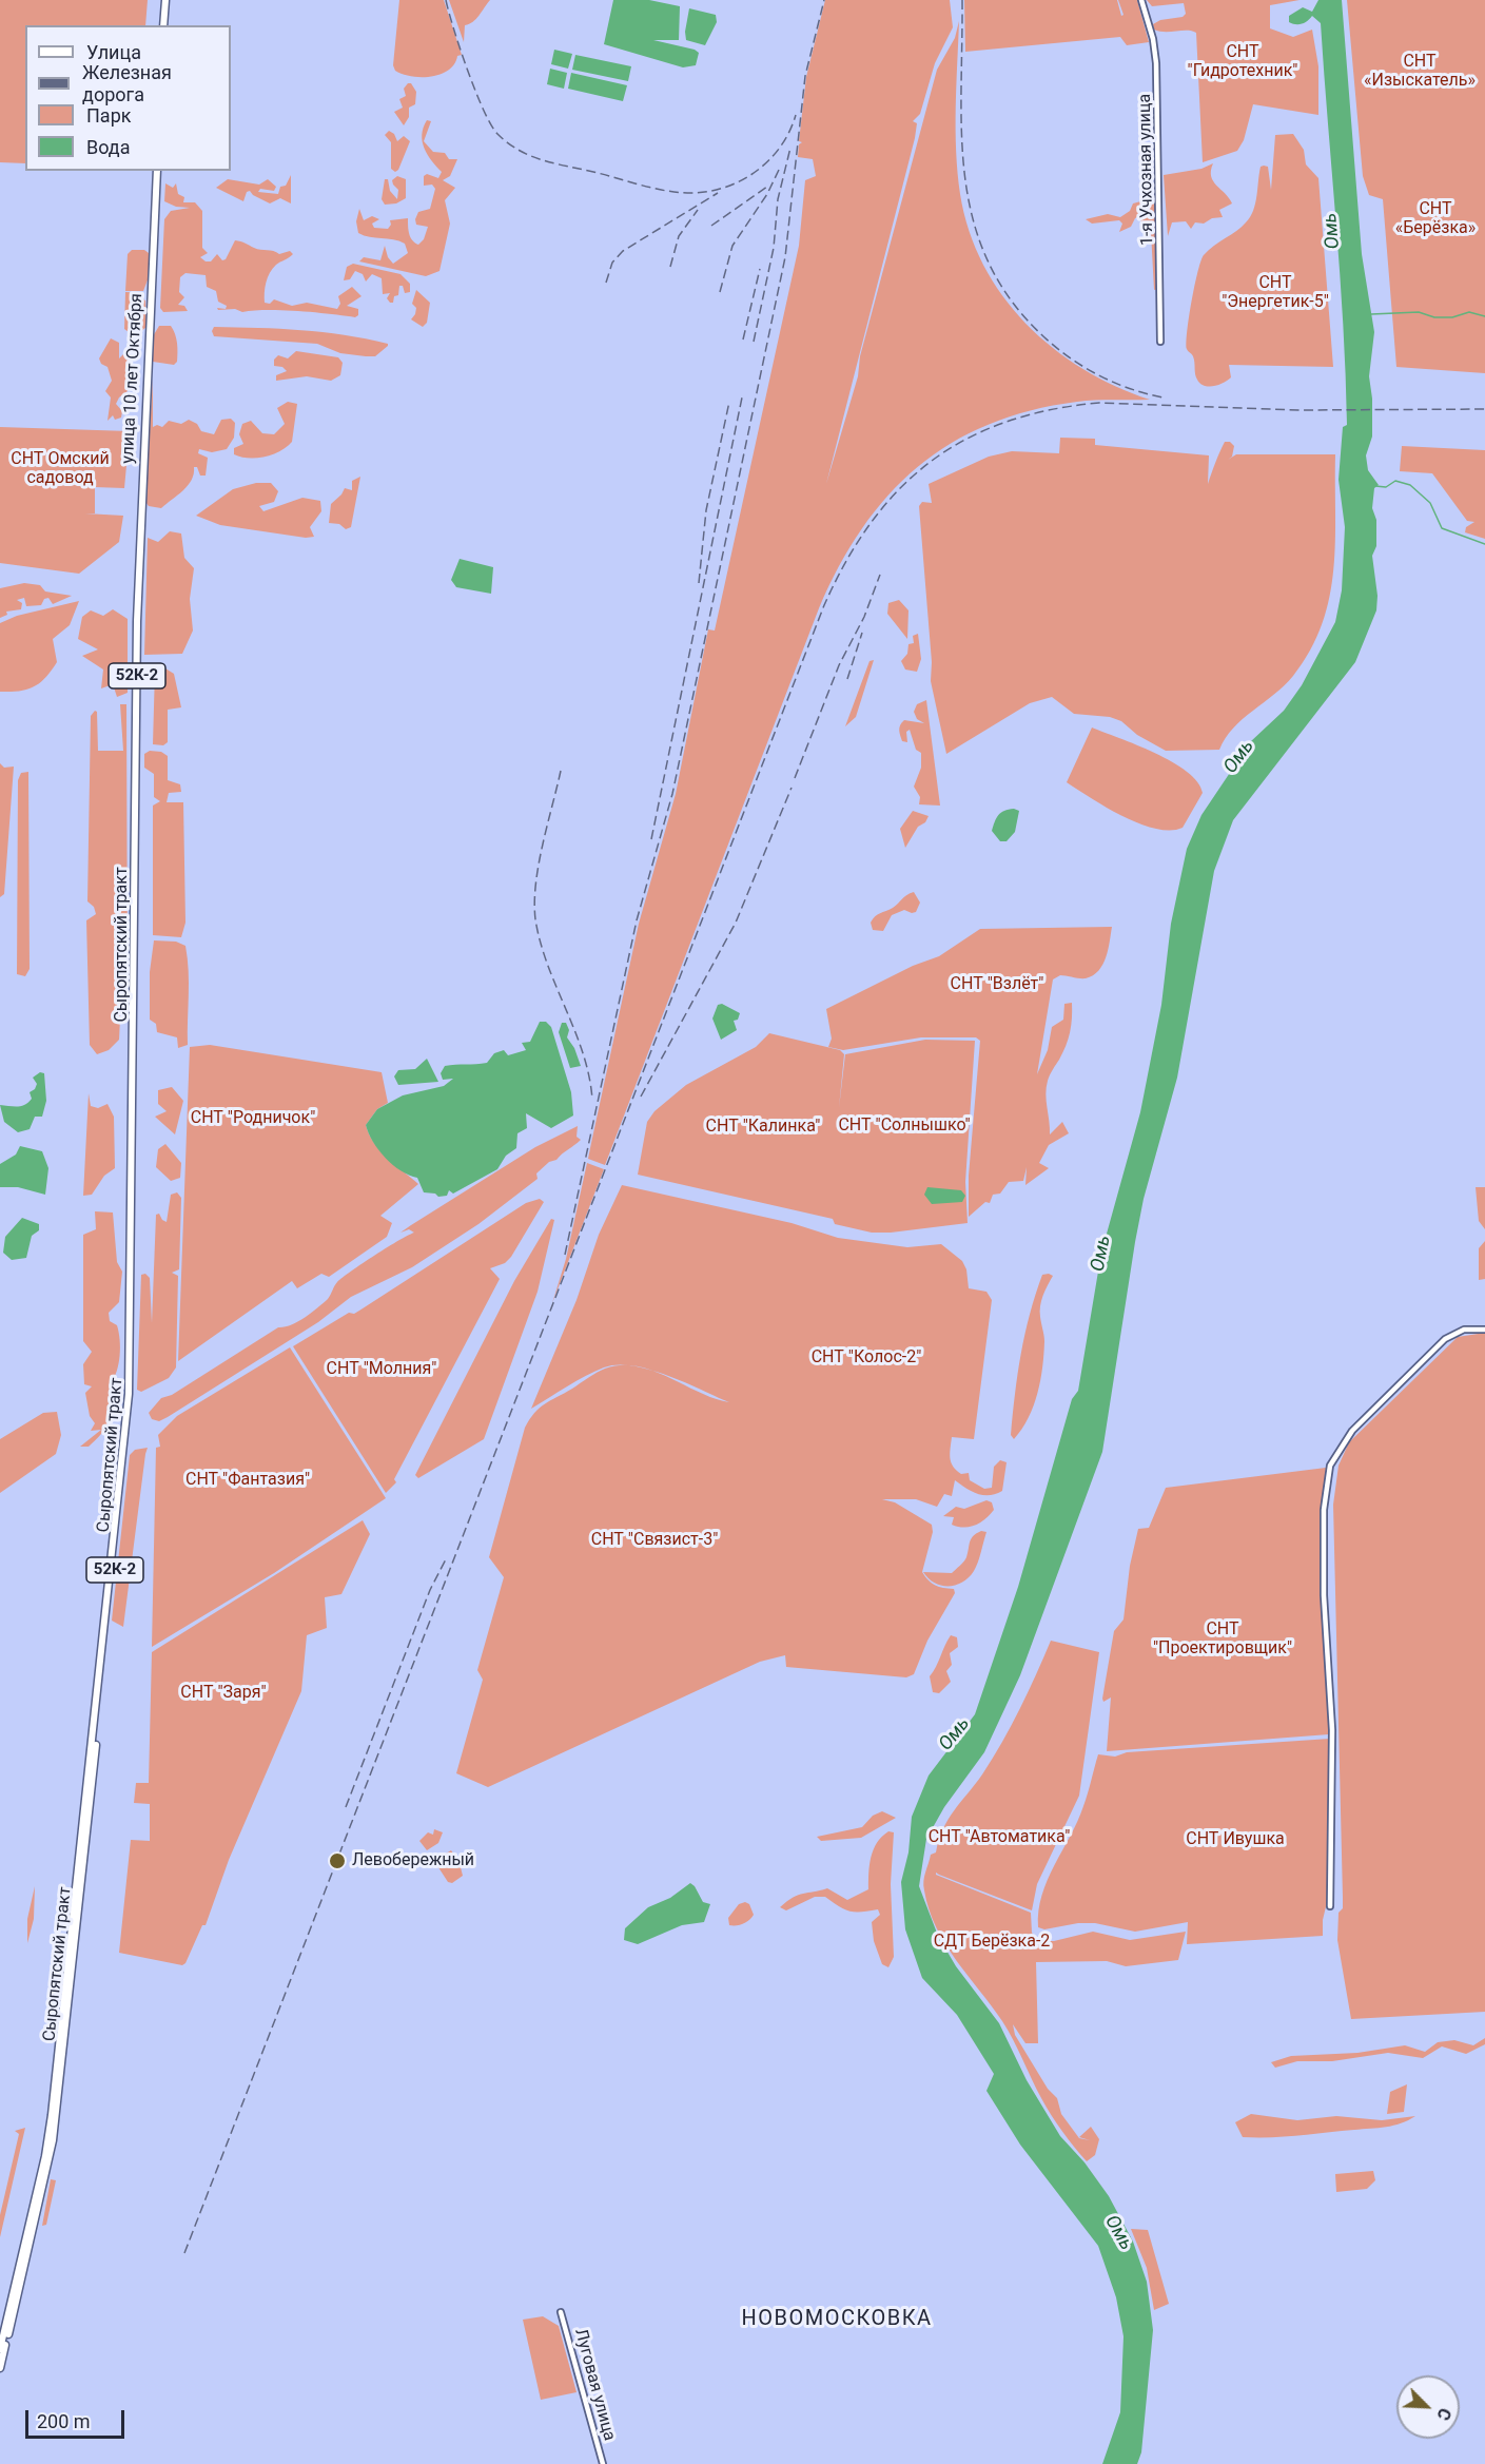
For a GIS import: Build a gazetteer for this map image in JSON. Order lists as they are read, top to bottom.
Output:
{
  "streets": {
    "main road": ["улица 10 лет Октября", "52К-2", "Сыропятский тракт"],
    "street": ["1-я Учхозная улица", "Луговая улица"]
  },
  "crossings": [
    ["улица 10 лет Октября", "Сыропятский тракт"]
  ],
  "districts": ["НОВОМОСКОВКА"],
  "water": ["Омь"],
  "parks": [
    "СНТ \"Гидротехник\"",
    "СНТ «Изыскатель»",
    "СНТ «Берёзка»",
    "СНТ \"Энергетик-5\"",
    "СНТ Омский садовод",
    "СНТ \"Взлёт\"",
    "СНТ \"Родничок\"",
    "СНТ \"Солнышко\"",
    "СНТ \"Калинка\"",
    "СНТ \"Колос-2\"",
    "СНТ \"Молния\"",
    "СНТ \"Фантазия\"",
    "СНТ \"Связист-3\"",
    "СНТ \"Проектировщик\"",
    "СНТ \"Заря\"",
    "СНТ \"Автоматика\"",
    "СНТ Ивушка",
    "СДТ Берёзка-2"
  ],
  "places": ["Левобережный"],
  "legend": [
    "Улица",
    "Железная дорога",
    "Парк",
    "Вода"
  ],
  "scale_bar": "200 m",
  "north": "bottom right"
}
